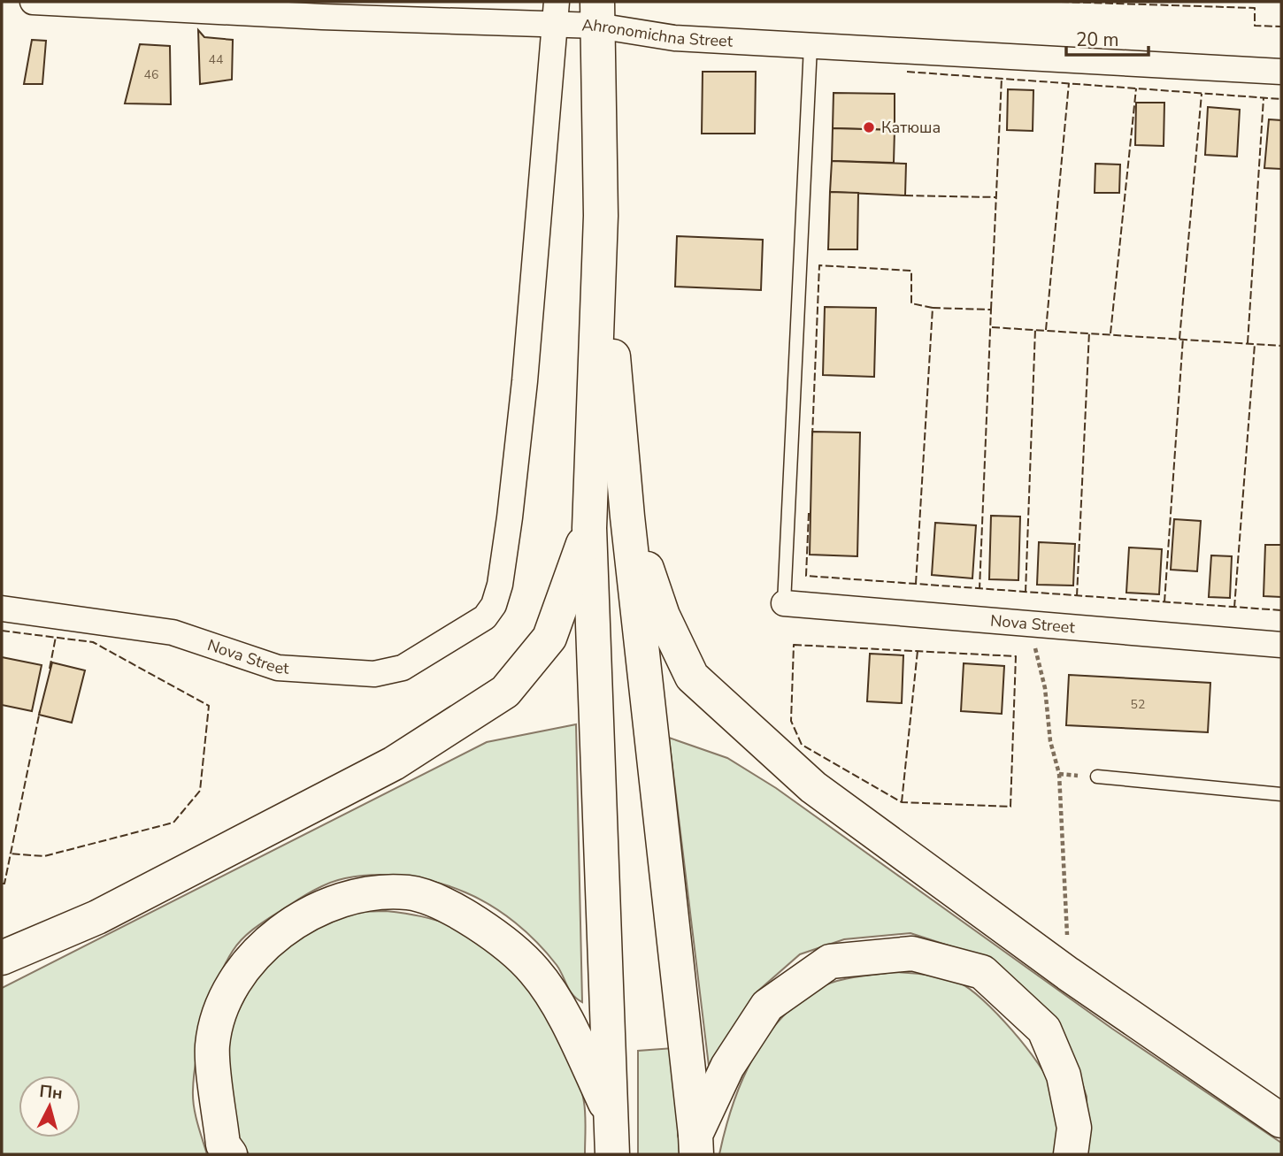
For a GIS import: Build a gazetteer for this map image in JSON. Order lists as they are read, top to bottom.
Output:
{
  "streets": {
    "street": ["Ahronomichna Street", "Nova Street"]
  },
  "crossings": [
    ["Ahronomichna Street", "Nova Street"]
  ],
  "places": ["Катюша"],
  "house_numbers": ["44", "46", "52"],
  "scale_bar": "20 m",
  "north": "top"
}
